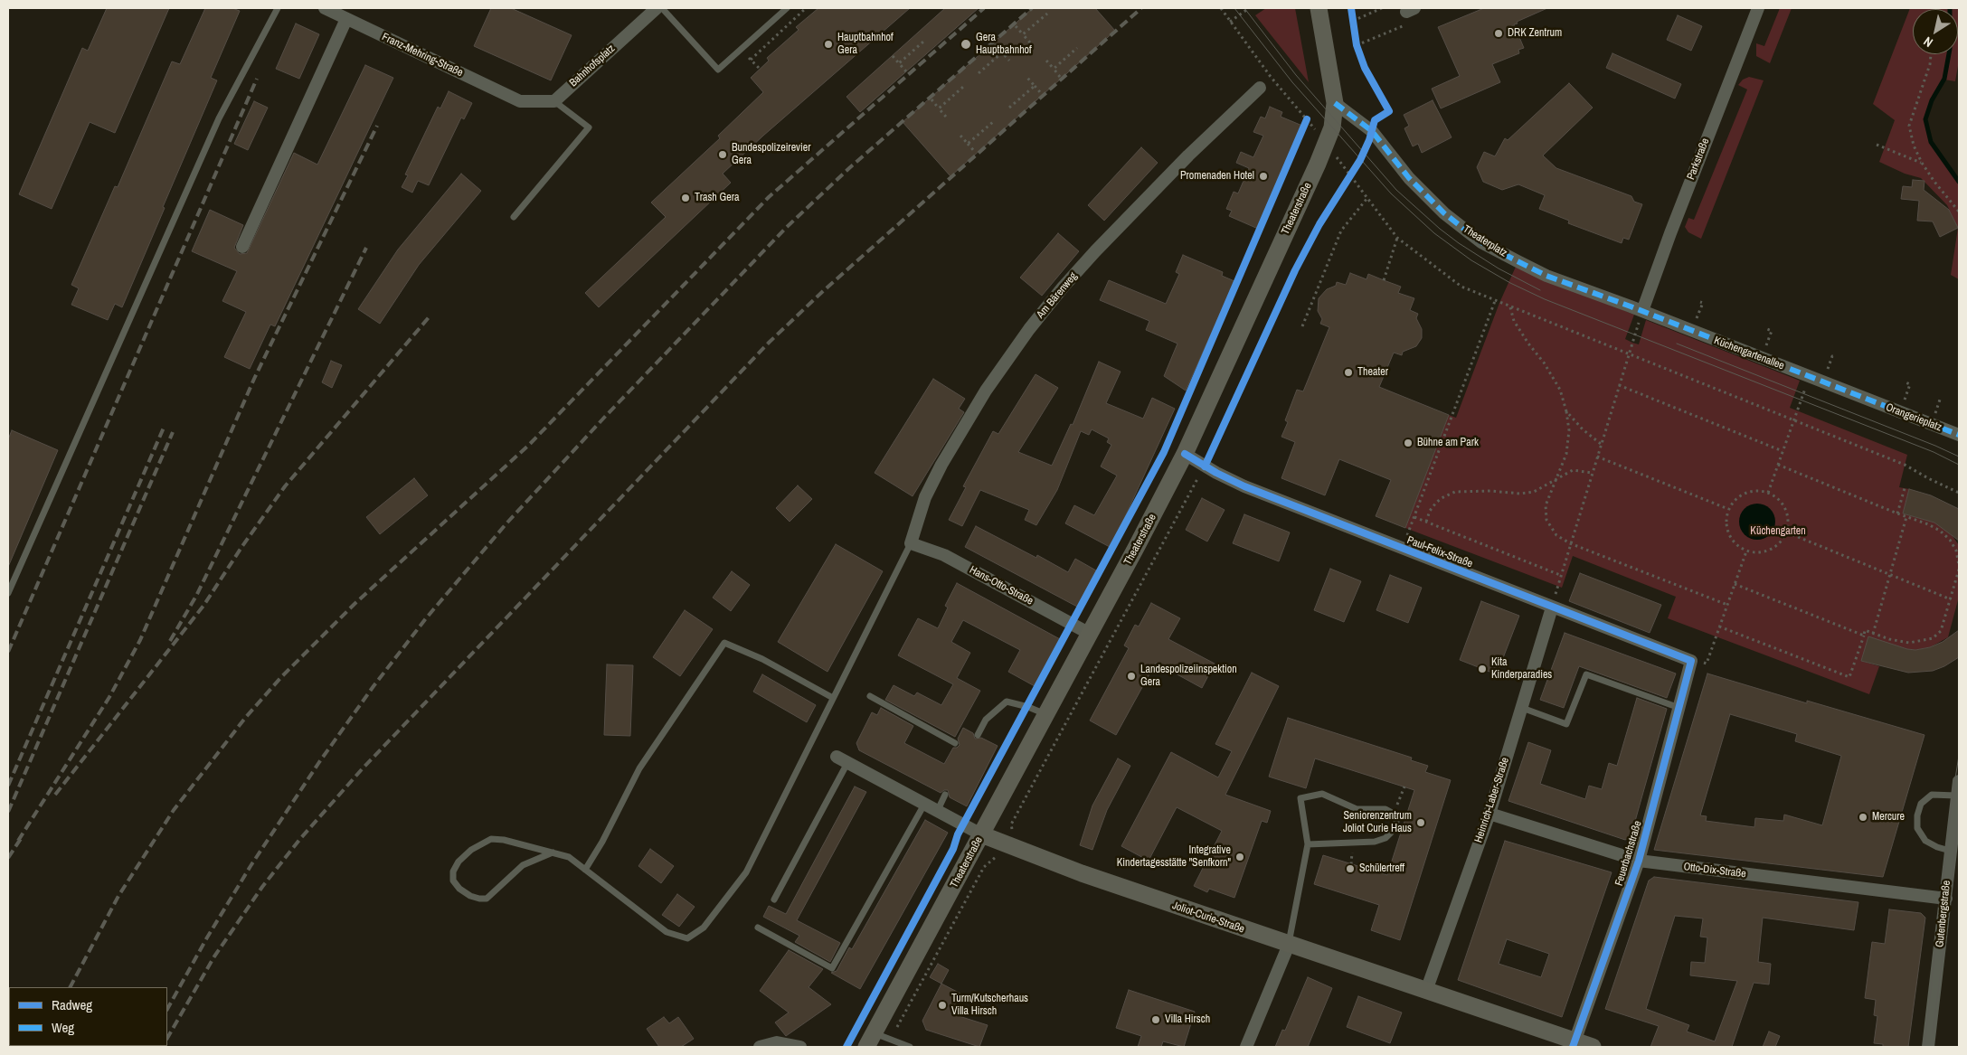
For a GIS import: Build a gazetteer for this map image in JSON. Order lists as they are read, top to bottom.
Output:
{
  "streets": {
    "main road": ["Theaterstraße", "Joliot-Curie-Straße"],
    "street": [
      "Franz-Mehring-Straße",
      "Bahnhofsplatz",
      "Parkstraße",
      "Theaterplatz",
      "Am Bärenweg",
      "Küchengartenallee",
      "Orangerieplatz",
      "Paul-Felix-Straße",
      "Hans-Otto-Straße",
      "Heinrich-Laber-Straße",
      "Feuerbachstraße",
      "Otto-Dix-Straße",
      "Gutenbergstraße"
    ]
  },
  "crossings": [
    ["Franz-Mehring-Straße", "Bahnhofsplatz"],
    ["Parkstraße", "Theaterplatz"],
    ["Parkstraße", "Küchengartenallee"],
    ["Theaterstraße", "Theaterplatz"],
    ["Theaterstraße", "Paul-Felix-Straße"],
    ["Theaterstraße", "Hans-Otto-Straße"],
    ["Theaterstraße", "Joliot-Curie-Straße"],
    ["Theaterplatz", "Küchengartenallee"],
    ["Am Bärenweg", "Hans-Otto-Straße"],
    ["Küchengartenallee", "Orangerieplatz"],
    ["Paul-Felix-Straße", "Heinrich-Laber-Straße"],
    ["Paul-Felix-Straße", "Feuerbachstraße"],
    ["Heinrich-Laber-Straße", "Otto-Dix-Straße"],
    ["Heinrich-Laber-Straße", "Joliot-Curie-Straße"],
    ["Feuerbachstraße", "Otto-Dix-Straße"],
    ["Feuerbachstraße", "Joliot-Curie-Straße"],
    ["Otto-Dix-Straße", "Gutenbergstraße"]
  ],
  "parks": ["Küchengarten"],
  "places": [
    "DRK Zentrum",
    "Hauptbahnhof Gera",
    "Gera Hauptbahnhof",
    "Bundespolizeirevier Gera",
    "Promenaden Hotel",
    "Trash Gera",
    "Theater",
    "Bühne am Park",
    "Kita Kinderparadies",
    "Landespolizeiinspektion Gera",
    "Mercure",
    "Seniorenzentrum Joliot Curie Haus",
    "Integrative Kindertagesstätte \"Senfkorn\"",
    "Schülertreff",
    "Turm/Kutscherhaus Villa Hirsch",
    "Villa Hirsch"
  ],
  "legend": ["Radweg", "Weg"],
  "north": "bottom left"
}
